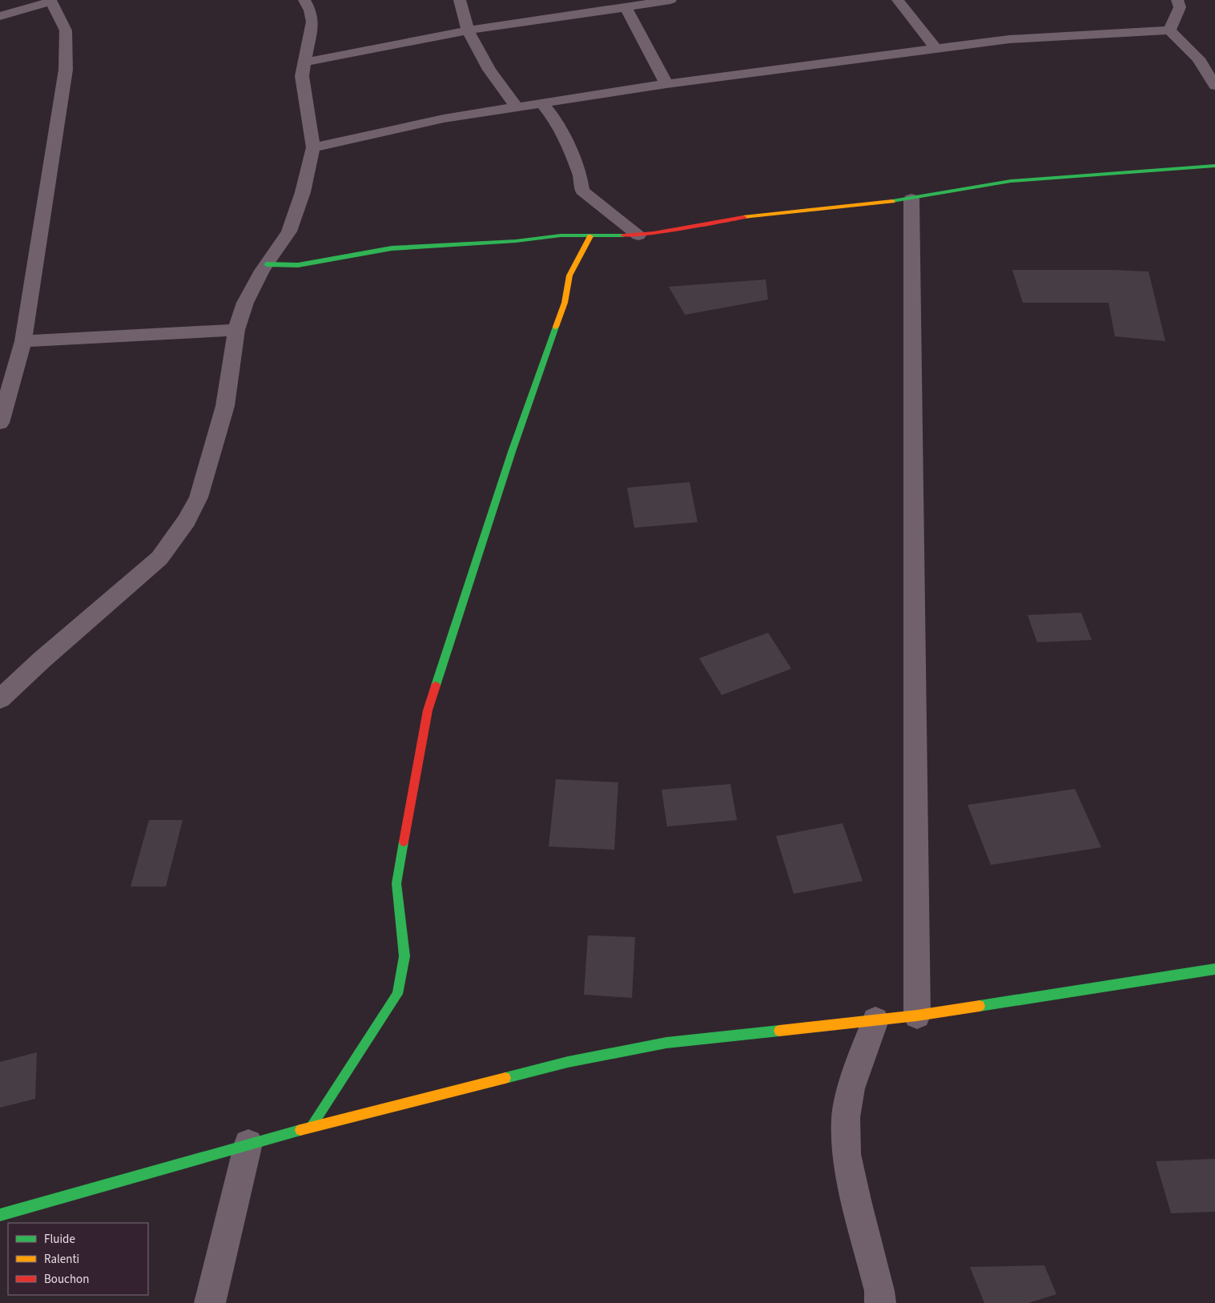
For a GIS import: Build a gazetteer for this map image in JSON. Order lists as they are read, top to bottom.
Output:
{
  "legend": ["Fluide", "Ralenti", "Bouchon"]
}
